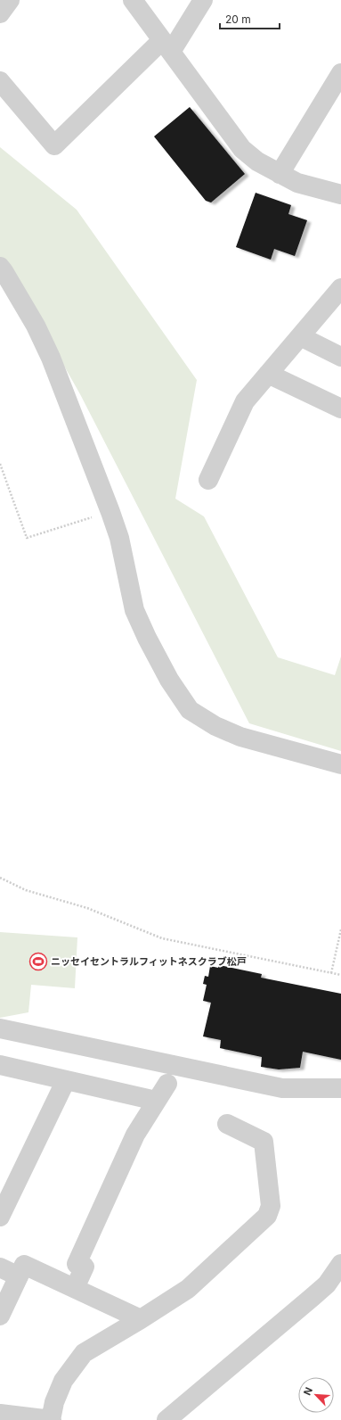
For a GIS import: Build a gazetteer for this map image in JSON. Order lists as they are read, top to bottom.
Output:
{
  "places": {
    "sports": ["ニッセイセントラルフィットネスクラブ松戸"]
  },
  "scale_bar": "20 m",
  "north": "top left"
}
